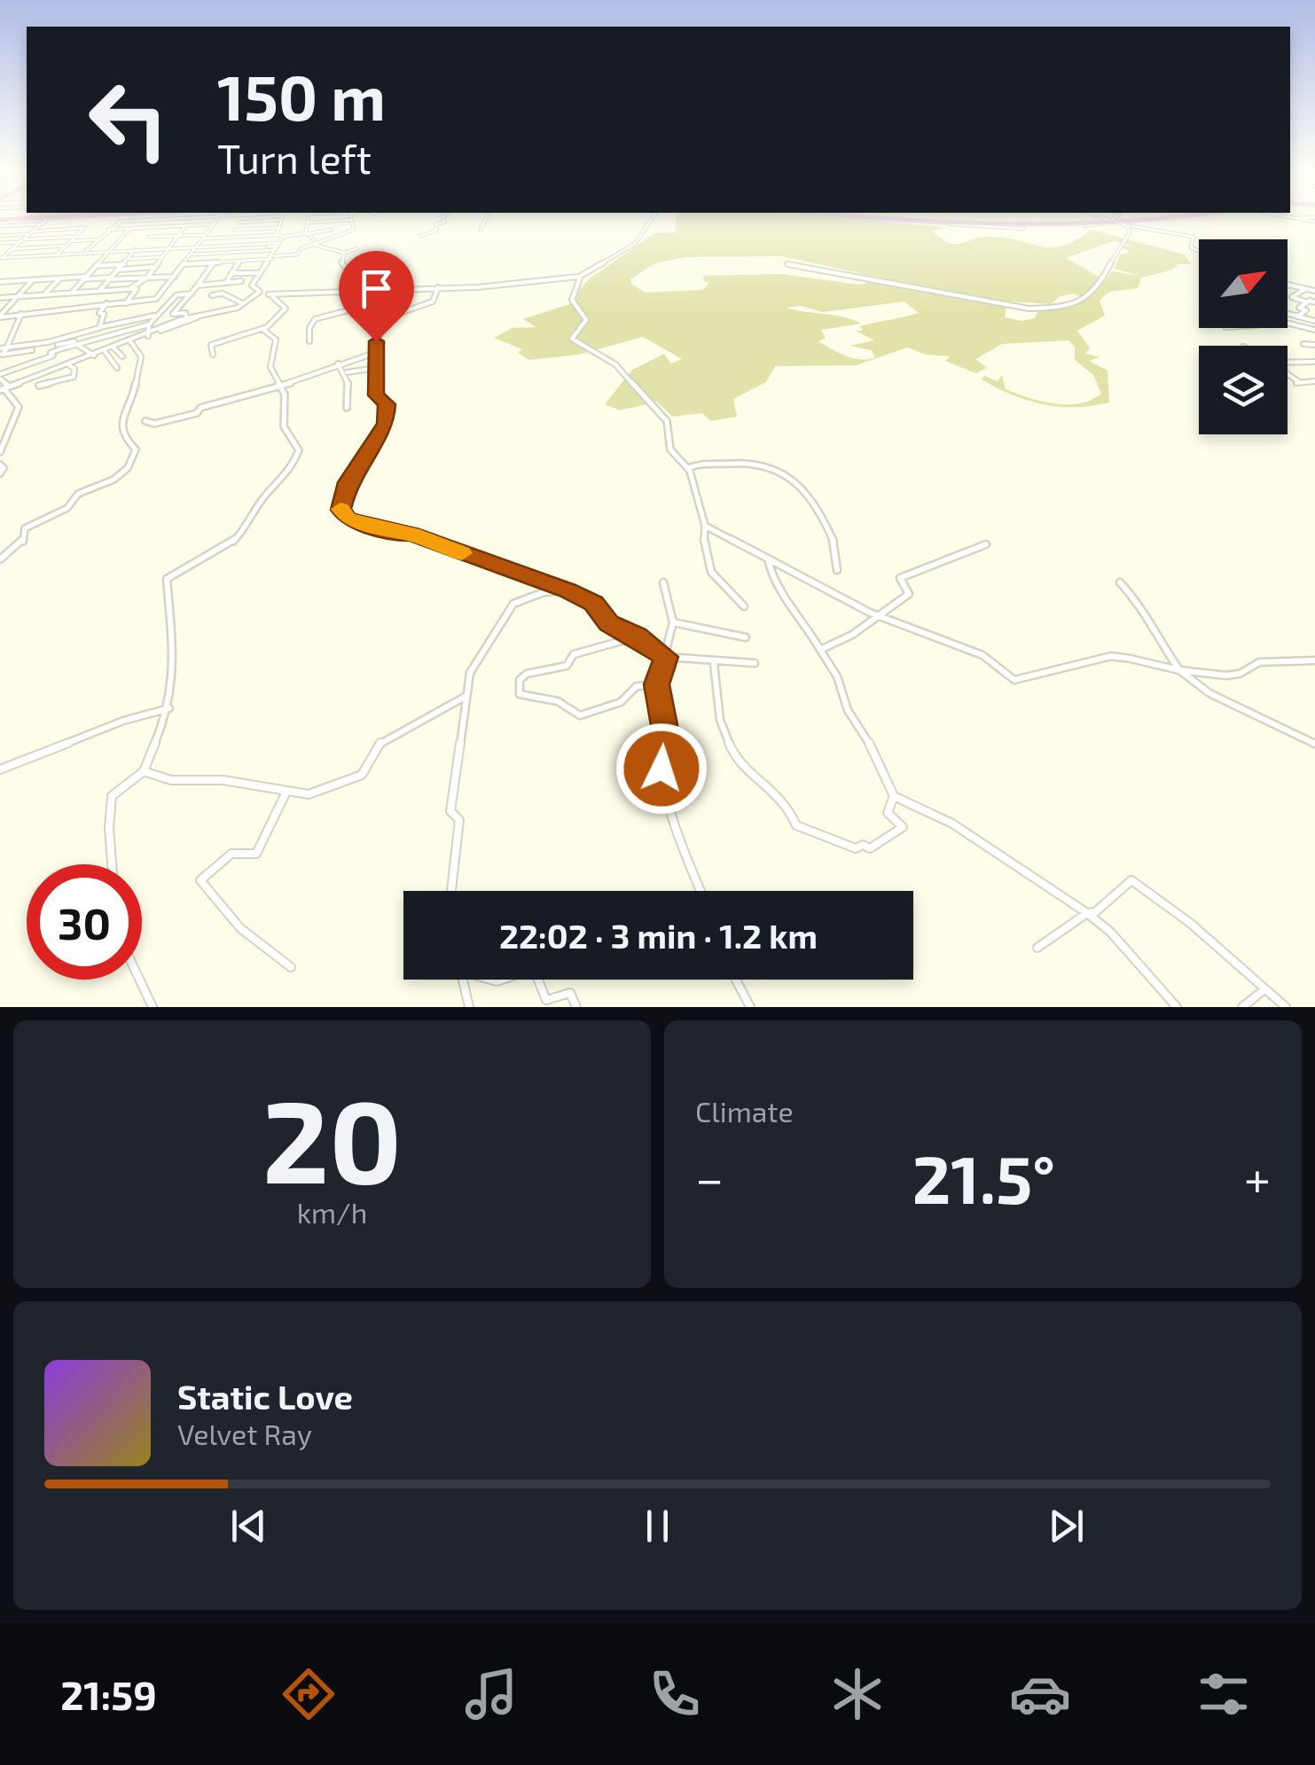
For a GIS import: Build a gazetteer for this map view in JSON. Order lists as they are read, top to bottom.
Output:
{
  "north": "top right",
  "page": {
    "turn": ["150 m", "Turn left"],
    "limit": "30",
    "trip": "22:02 · 3 min · 1.2 km",
    "tile": [
      ["20", "km/h"],
      "Climate"
    ],
    "heat": ["−", "21.5°", "+"],
    "song": ["Static Love", "Velvet Ray"],
    "tabs": "21:59"
  }
}
